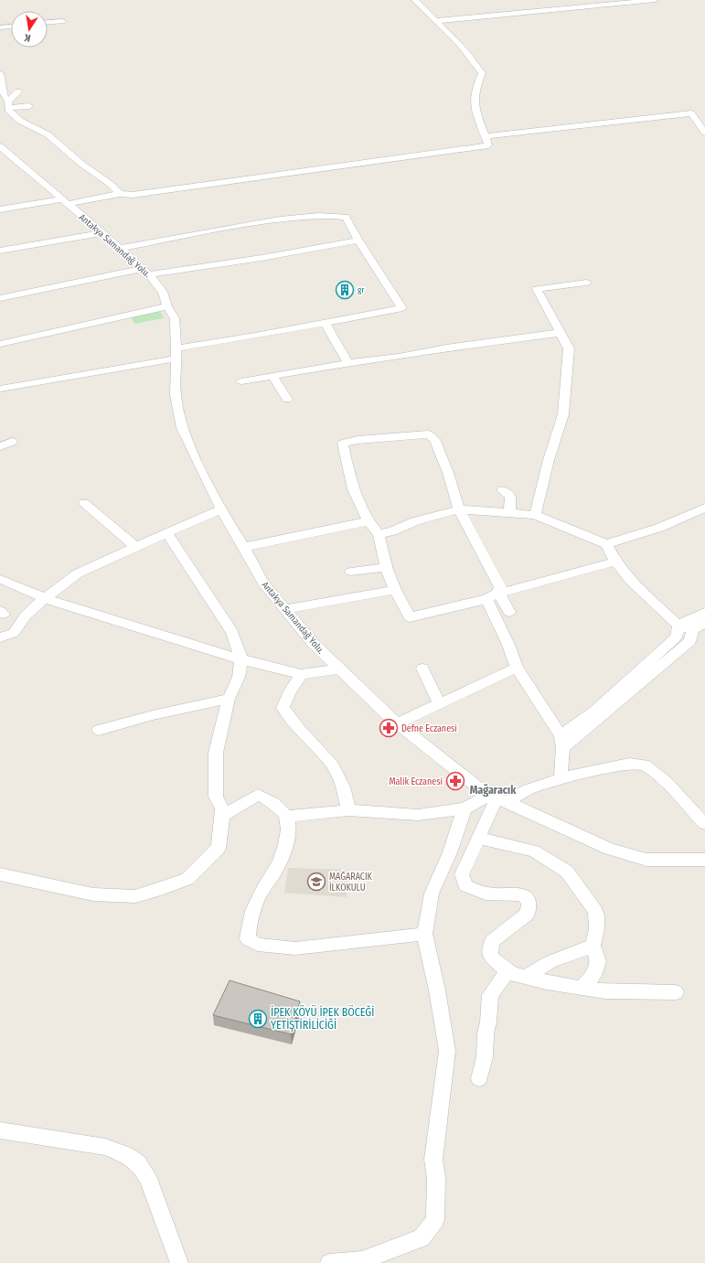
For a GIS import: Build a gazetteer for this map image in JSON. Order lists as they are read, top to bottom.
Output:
{
  "streets": {
    "street": ["Antakya Samandağ Yolu."]
  },
  "districts": ["Mağaracık"],
  "places": {
    "building": ["gr", "İPEK KÖYÜ İPEK BÖCEĞİ YETİŞTİRİLİCİĞİ"],
    "pharmacy": ["Defne Eczanesi", "Malik Eczanesi"],
    "school or university": ["MAĞARACIK İLKOKULU"]
  },
  "north": "bottom"
}
